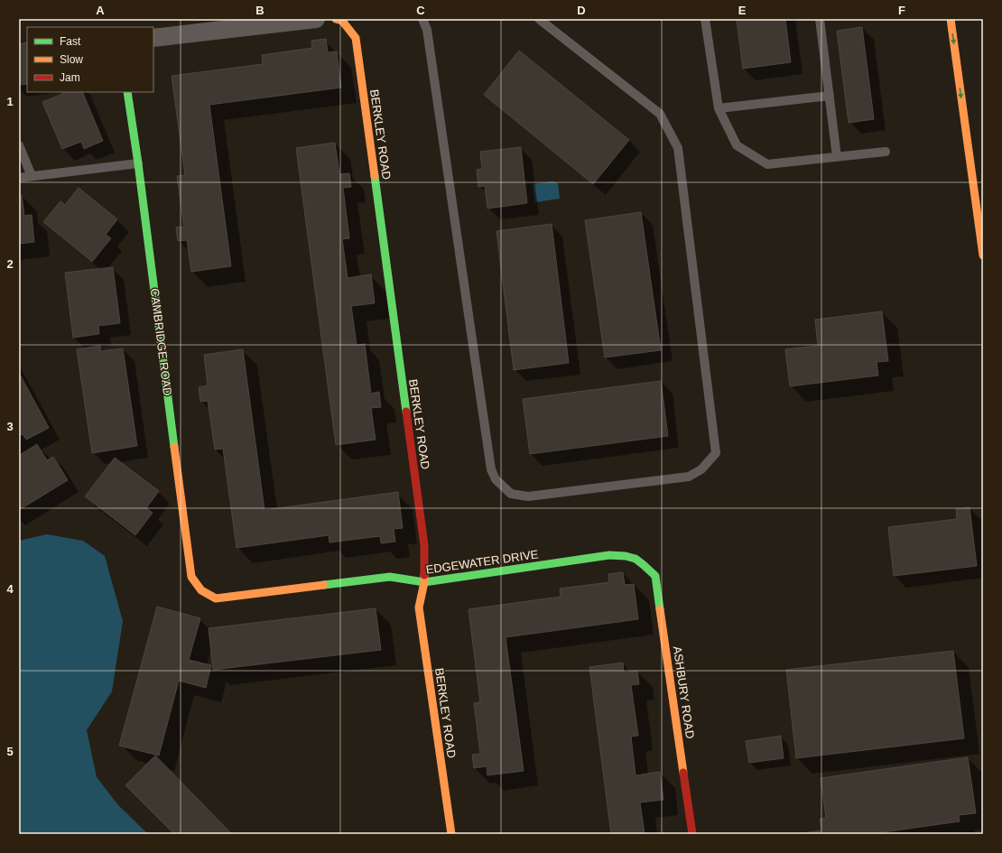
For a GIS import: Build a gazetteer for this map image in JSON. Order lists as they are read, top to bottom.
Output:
{
  "streets": {
    "street": [
      "BERKLEY ROAD",
      "CAMBRIDGE ROAD",
      "EDGEWATER DRIVE",
      "ASHBURY ROAD"
    ]
  },
  "crossings": [
    ["BERKLEY ROAD", "EDGEWATER DRIVE"],
    ["CAMBRIDGE ROAD", "EDGEWATER DRIVE"],
    ["EDGEWATER DRIVE", "ASHBURY ROAD"]
  ],
  "legend": ["Fast", "Slow", "Jam"],
  "grid": {
    "columns": [
      "A",
      "B",
      "C",
      "D",
      "E",
      "F"
    ],
    "rows": [
      "1",
      "2",
      "3",
      "4",
      "5"
    ]
  }
}
